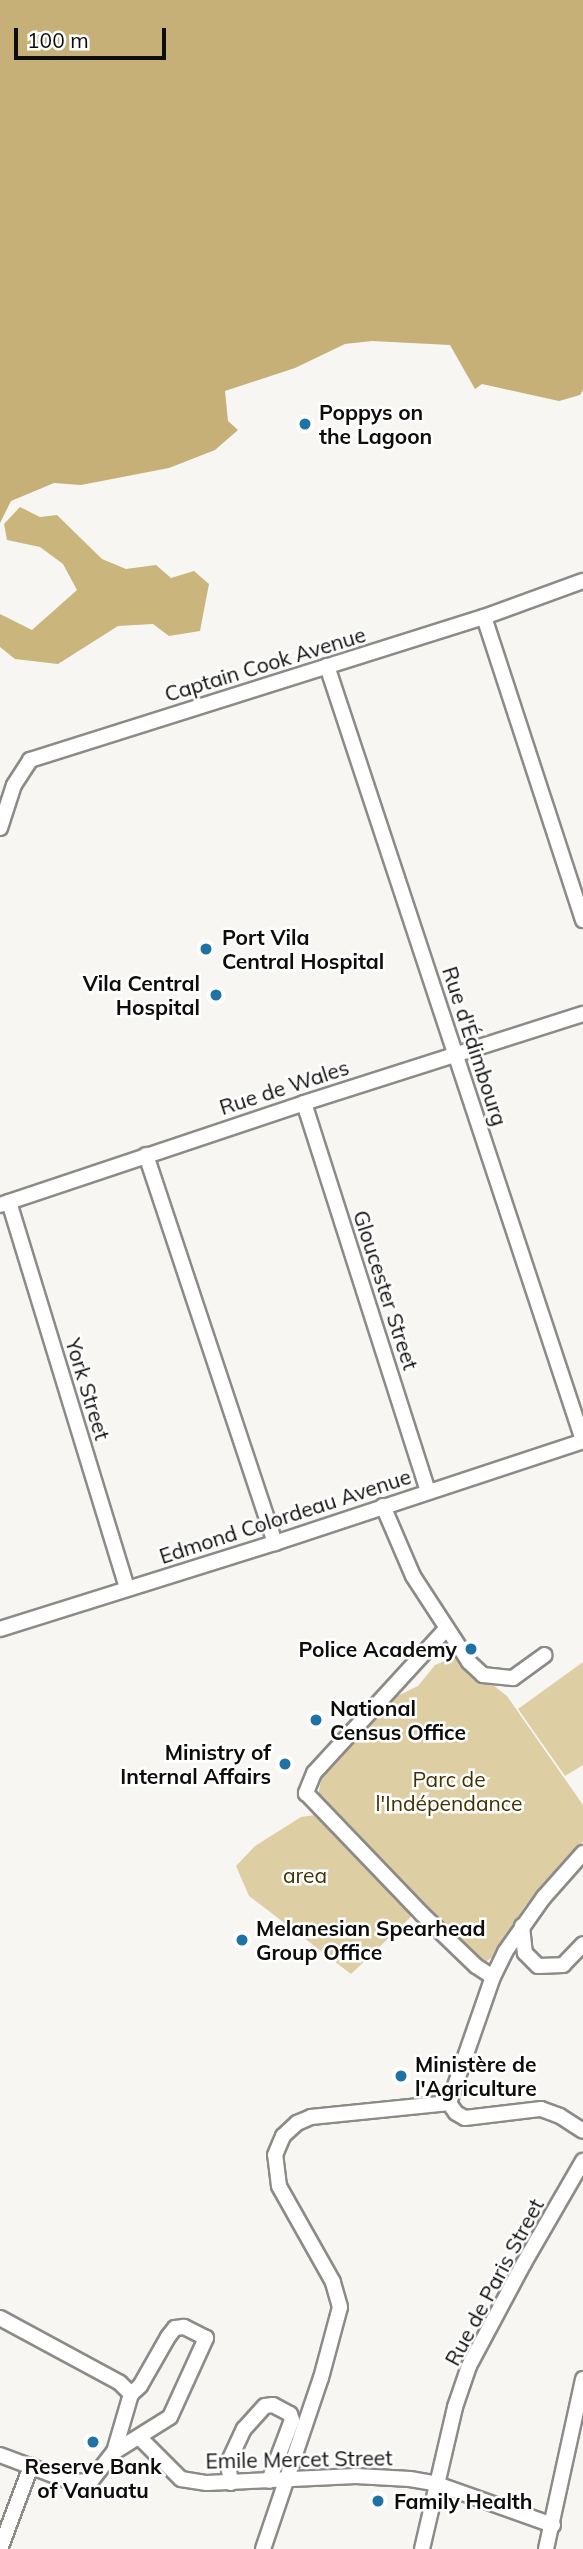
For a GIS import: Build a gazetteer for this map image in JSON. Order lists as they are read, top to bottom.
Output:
{
  "streets": {
    "street": [
      "Captain Cook Avenue",
      "Rue d'Édimbourg",
      "Rue de Wales",
      "Gloucester Street",
      "York Street",
      "Edmond Colordeau Avenue",
      "Rue de Paris Street",
      "Emile Mercet Street"
    ]
  },
  "crossings": [
    ["Captain Cook Avenue", "Rue d'Édimbourg"],
    ["Rue d'Édimbourg", "Rue de Wales"],
    ["Rue d'Édimbourg", "Edmond Colordeau Avenue"],
    ["Rue de Wales", "Gloucester Street"],
    ["Rue de Wales", "York Street"],
    ["Gloucester Street", "Edmond Colordeau Avenue"],
    ["York Street", "Edmond Colordeau Avenue"],
    ["Rue de Paris Street", "Emile Mercet Street"]
  ],
  "parks": ["Parc de l'Indépendance", "area"],
  "places": [
    "Poppys on the Lagoon",
    "Port Vila Central Hospital",
    "Vila Central Hospital",
    "Police Academy",
    "National Census Office",
    "Ministry of Internal Affairs",
    "Melanesian Spearhead Group Office",
    "Ministère de l'Agriculture",
    "Reserve Bank of Vanuatu",
    "Family Health"
  ],
  "scale_bar": "100 m"
}
